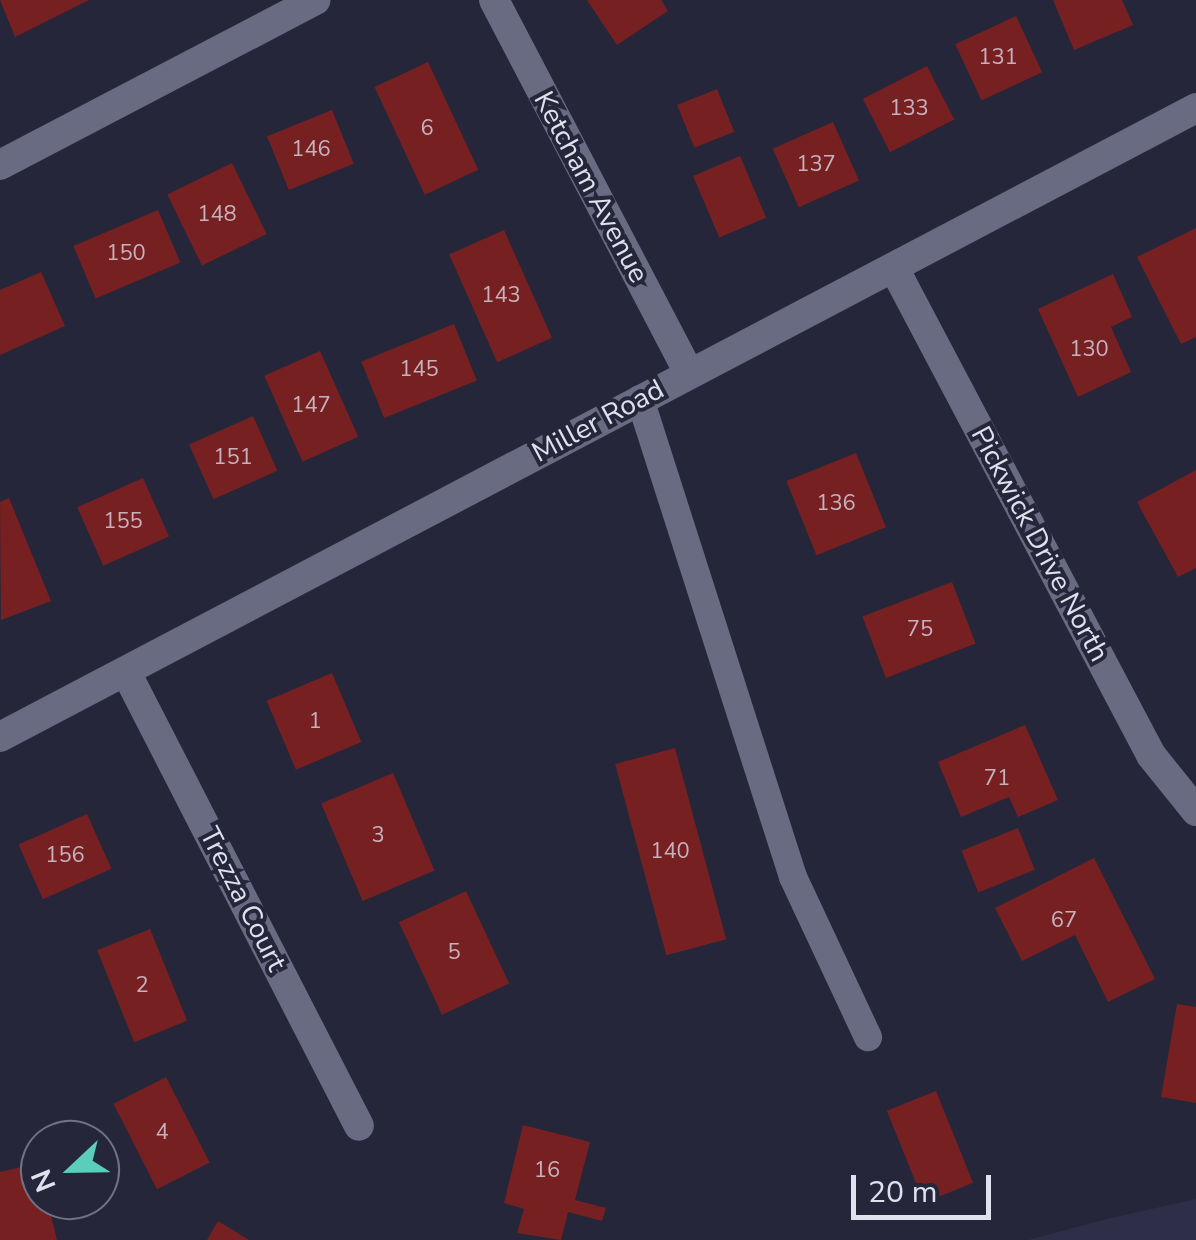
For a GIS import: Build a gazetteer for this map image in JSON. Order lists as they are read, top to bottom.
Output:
{
  "streets": {
    "street": [
      "Ketcham Avenue",
      "Miller Road",
      "Pickwick Drive North",
      "Trezza Court"
    ]
  },
  "crossings": [
    ["Ketcham Avenue", "Miller Road"],
    ["Miller Road", "Pickwick Drive North"],
    ["Miller Road", "Trezza Court"]
  ],
  "house_numbers": [
    "131",
    "133",
    "6",
    "146",
    "137",
    "148",
    "150",
    "143",
    "130",
    "145",
    "147",
    "151",
    "136",
    "155",
    "75",
    "1",
    "71",
    "3",
    "140",
    "156",
    "67",
    "5",
    "2",
    "4",
    "16"
  ],
  "scale_bar": "20 m",
  "north": "left"
}
